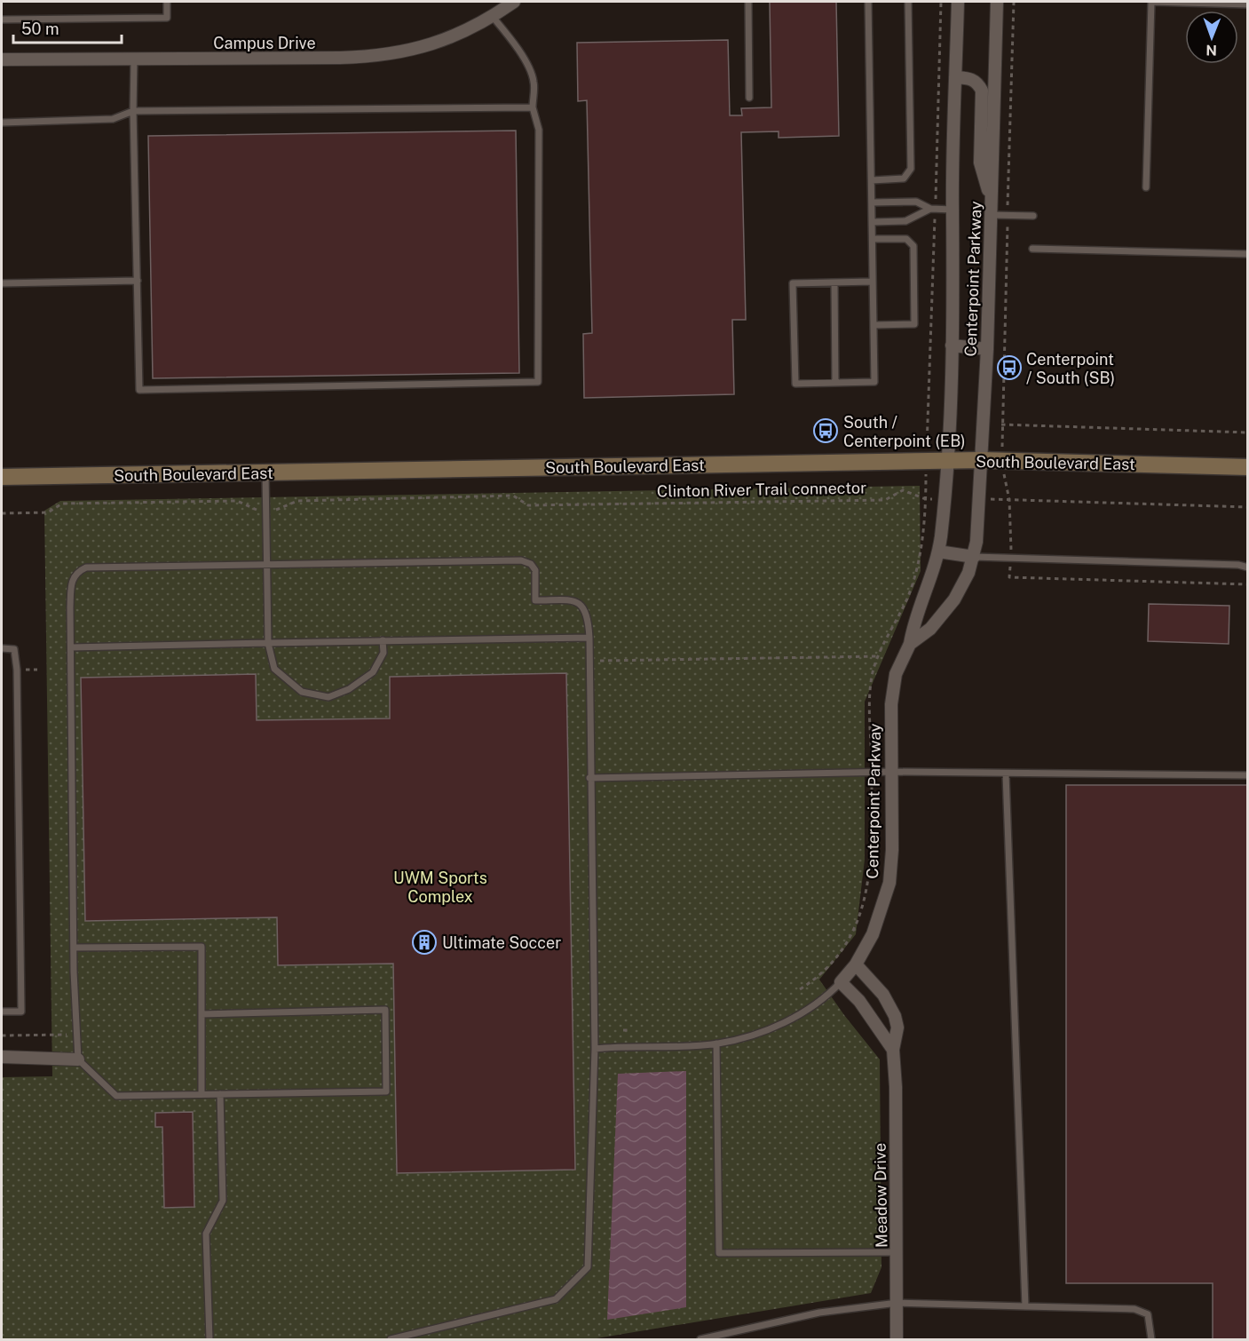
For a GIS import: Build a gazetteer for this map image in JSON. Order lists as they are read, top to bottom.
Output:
{
  "streets": {
    "street": [
      "Campus Drive",
      "Centerpoint Parkway",
      "South Boulevard East",
      "Meadow Drive"
    ],
    "path": ["Clinton River Trail connector"]
  },
  "crossings": [
    ["Centerpoint Parkway", "South Boulevard East"],
    ["Centerpoint Parkway", "Clinton River Trail connector"],
    ["Centerpoint Parkway", "Meadow Drive"]
  ],
  "parks": ["UWM Sports Complex"],
  "places": {
    "bus stop": ["Centerpoint / South (SB)", "South / Centerpoint (EB)"],
    "building": ["Ultimate Soccer"]
  },
  "scale_bar": "50 m",
  "north": "bottom"
}
